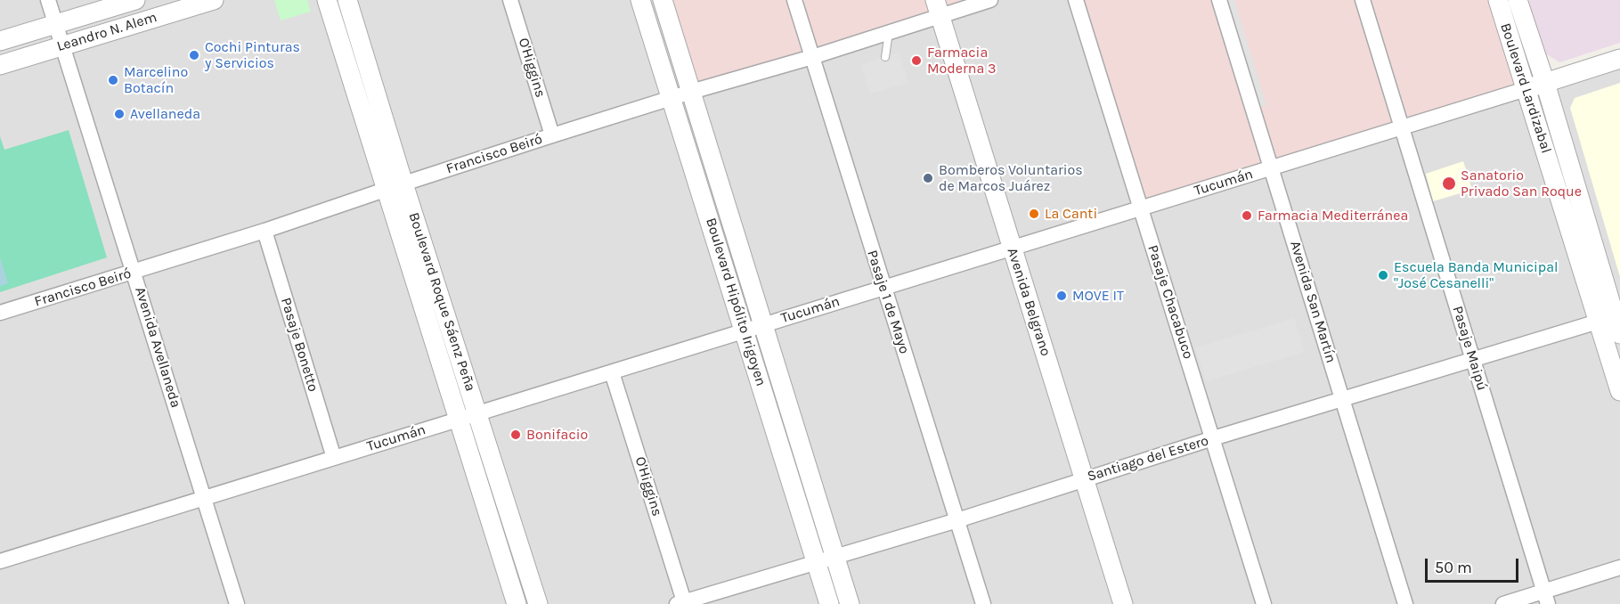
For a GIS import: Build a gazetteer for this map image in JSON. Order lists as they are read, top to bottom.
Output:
{
  "streets": {
    "street": [
      "Leandro N. Alem",
      "O'Higgins",
      "Boulevard Lardizabal",
      "Francisco Beiró",
      "Tucumán",
      "Boulevard Roque Sáenz Peña",
      "Boulevard Hipólito Irigoyen",
      "Pasaje 1 de Mayo",
      "Avenida Belgrano",
      "Pasaje Chacabuco",
      "Avenida San Martín",
      "Pasaje Bonetto",
      "Avenida Avellaneda",
      "Pasaje Maipú",
      "Santiago del Estero"
    ]
  },
  "crossings": [
    ["Leandro N. Alem", "Avenida Avellaneda"],
    ["O'Higgins", "Francisco Beiró"],
    ["O'Higgins", "Tucumán"],
    ["O'Higgins", "Santiago del Estero"],
    ["Boulevard Lardizabal", "Tucumán"],
    ["Boulevard Lardizabal", "Santiago del Estero"],
    ["Francisco Beiró", "Boulevard Roque Sáenz Peña"],
    ["Francisco Beiró", "Boulevard Hipólito Irigoyen"],
    ["Francisco Beiró", "Pasaje 1 de Mayo"],
    ["Francisco Beiró", "Avenida Belgrano"],
    ["Francisco Beiró", "Pasaje Bonetto"],
    ["Francisco Beiró", "Avenida Avellaneda"],
    ["Tucumán", "Boulevard Roque Sáenz Peña"],
    ["Tucumán", "Boulevard Hipólito Irigoyen"],
    ["Tucumán", "Pasaje 1 de Mayo"],
    ["Tucumán", "Avenida Belgrano"],
    ["Tucumán", "Pasaje Chacabuco"],
    ["Tucumán", "Avenida San Martín"],
    ["Tucumán", "Pasaje Bonetto"],
    ["Tucumán", "Avenida Avellaneda"],
    ["Tucumán", "Pasaje Maipú"],
    ["Boulevard Hipólito Irigoyen", "Santiago del Estero"],
    ["Pasaje 1 de Mayo", "Santiago del Estero"],
    ["Avenida Belgrano", "Santiago del Estero"],
    ["Pasaje Chacabuco", "Santiago del Estero"],
    ["Avenida San Martín", "Santiago del Estero"],
    ["Pasaje Maipú", "Santiago del Estero"]
  ],
  "places": [
    "Cochi Pinturas y Servicios",
    "Farmacia Moderna 3",
    "Marcelino Botacín",
    "Avellaneda",
    "Bomberos Voluntarios de Marcos Juárez",
    "Sanatorio Privado San Roque",
    "La Canti",
    "Farmacia Mediterránea",
    "Escuela Banda Municipal \"José Cesanelli\"",
    "MOVE IT",
    "Bonifacio"
  ],
  "scale_bar": "50 m"
}
